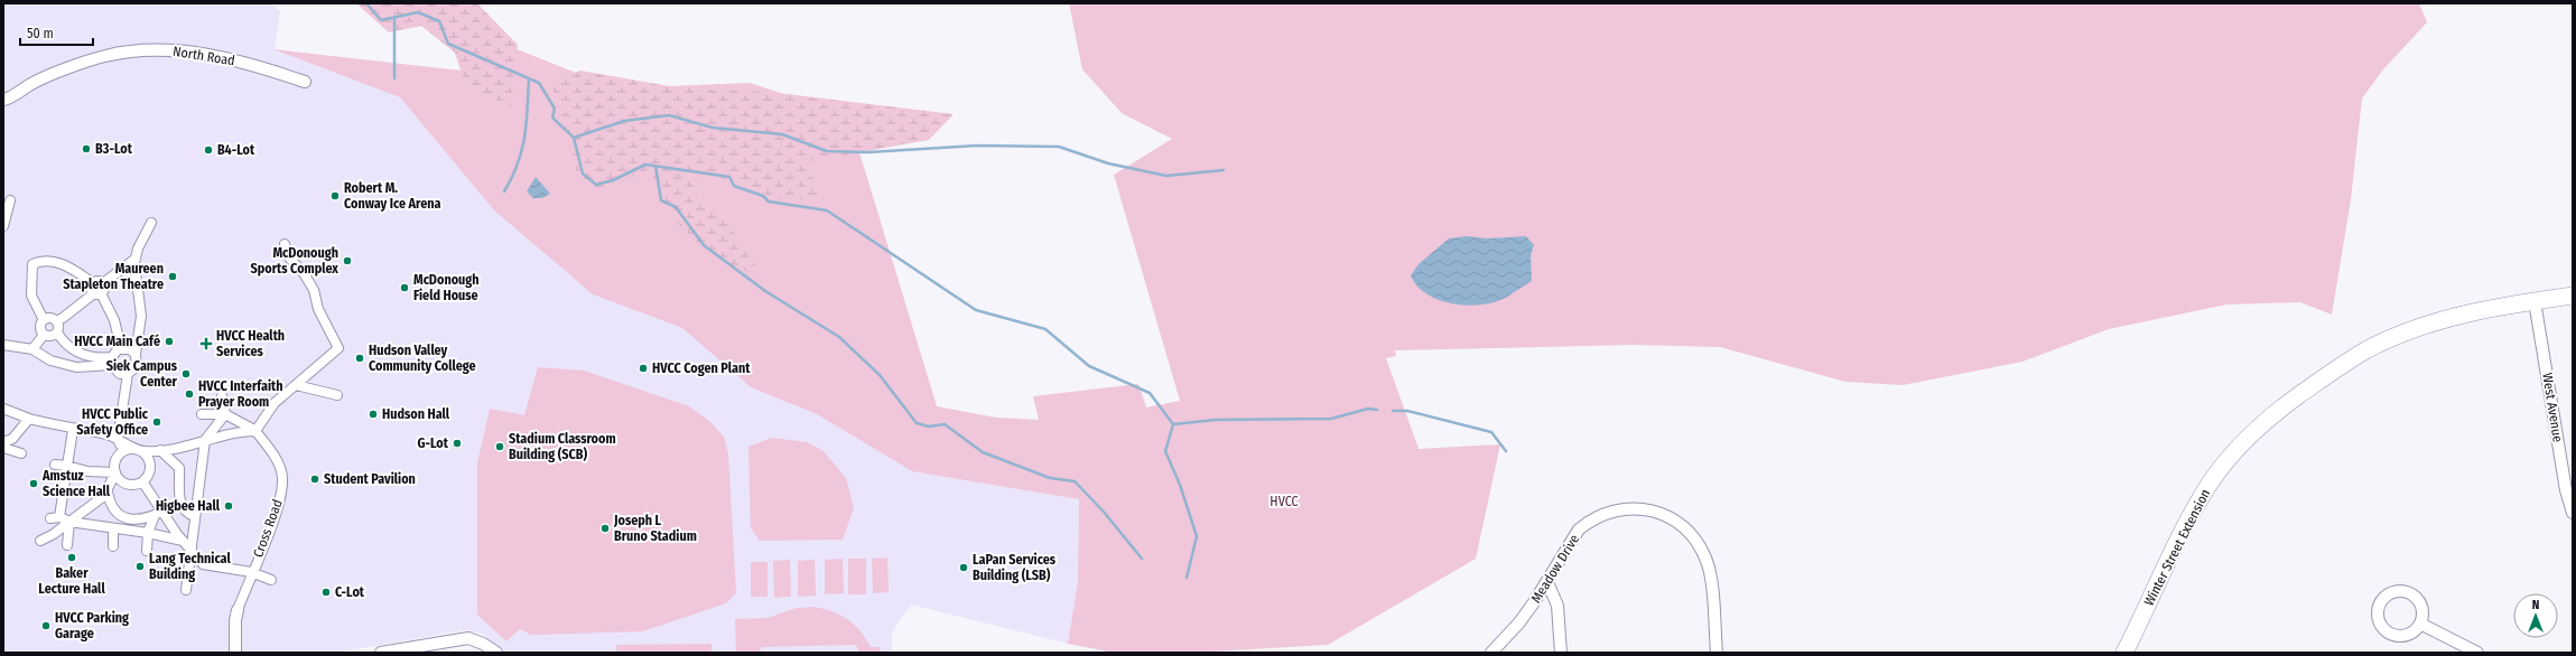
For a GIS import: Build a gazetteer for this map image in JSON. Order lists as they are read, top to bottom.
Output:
{
  "streets": {
    "main road": ["Winter Street Extension"],
    "street": [
      "North Road",
      "West Avenue",
      "Cross Road",
      "Meadow Drive"
    ]
  },
  "crossings": [
    ["West Avenue", "Winter Street Extension"]
  ],
  "parks": ["HVCC"],
  "places": {
    "other": [
      "B3-Lot",
      "B4-Lot",
      "Robert M. Conway Ice Arena",
      "McDonough Sports Complex",
      "Maureen Stapleton Theatre",
      "McDonough Field House",
      "HVCC Main Café",
      "Hudson Valley Community College",
      "HVCC Cogen Plant",
      "Siek Campus Center",
      "HVCC Interfaith Prayer Room",
      "Hudson Hall",
      "HVCC Public Safety Office",
      "G-Lot",
      "Stadium Classroom Building (SCB)",
      "Student Pavilion",
      "Amstuz Science Hall",
      "Higbee Hall",
      "Joseph L Bruno Stadium",
      "Baker Lecture Hall",
      "Lang Technical Building",
      "LaPan Services Building (LSB)",
      "C-Lot",
      "HVCC Parking Garage"
    ],
    "health": ["HVCC Health Services"]
  },
  "scale_bar": "50 m",
  "north": "top"
}
